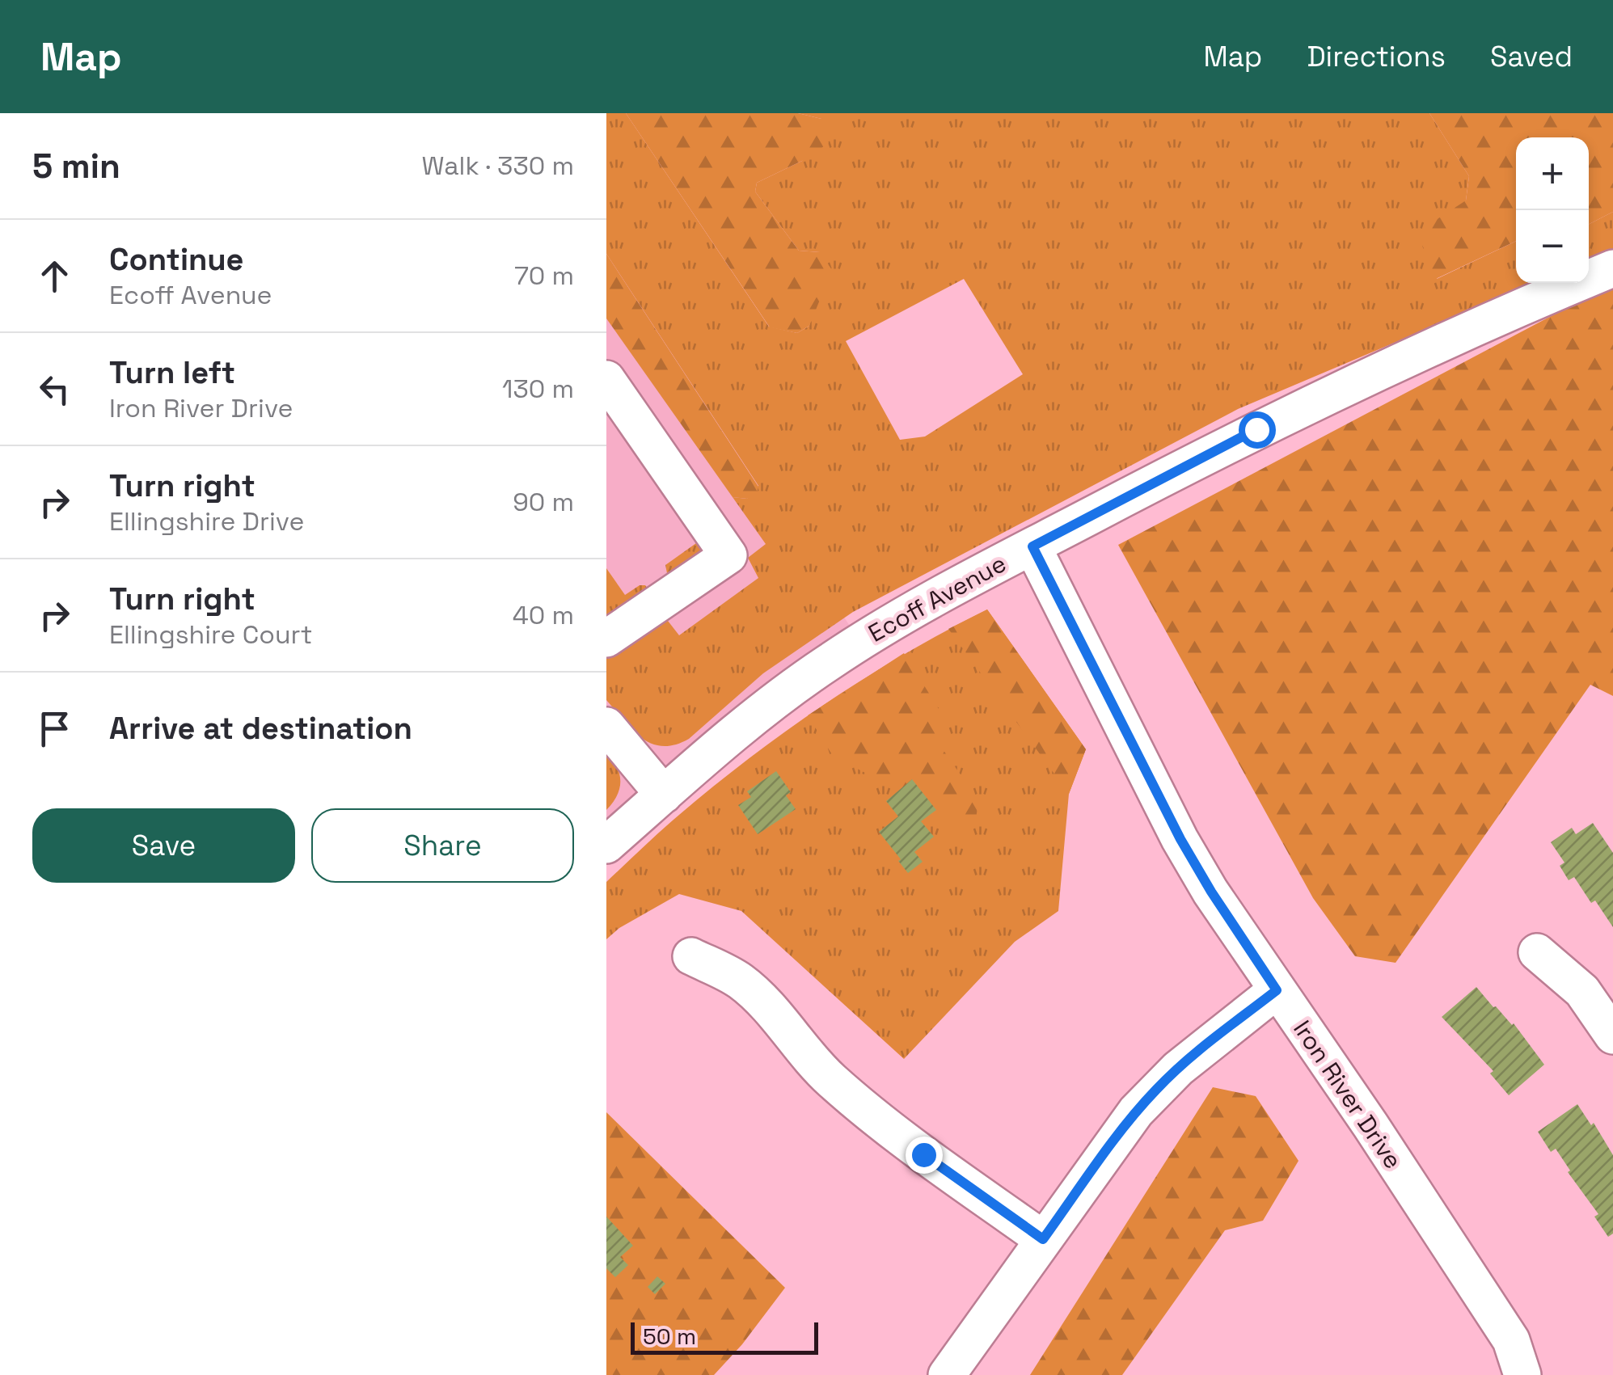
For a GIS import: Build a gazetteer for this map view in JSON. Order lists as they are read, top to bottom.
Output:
{
  "streets": {
    "street": ["Ecoff Avenue", "Iron River Drive"]
  },
  "crossings": [
    ["Ecoff Avenue", "Iron River Drive"]
  ],
  "scale_bar": "50 m",
  "page": {
    "header": "Map",
    "nav": ["Map", "Directions", "Saved"],
    "heading": ["5 min", "Walk · 330 m"],
    "map_buttons": ["+", "−"],
    "list": [
      ["Continue", "Ecoff Avenue", "70 m"],
      ["Turn left", "Iron River Drive", "130 m"],
      ["Turn right", "Ellingshire Drive", "90 m"],
      ["Turn right", "Ellingshire Court", "40 m"],
      "Arrive at destination"
    ],
    "buttons": ["Save", "Share"],
    "scale": "50 m"
  }
}
